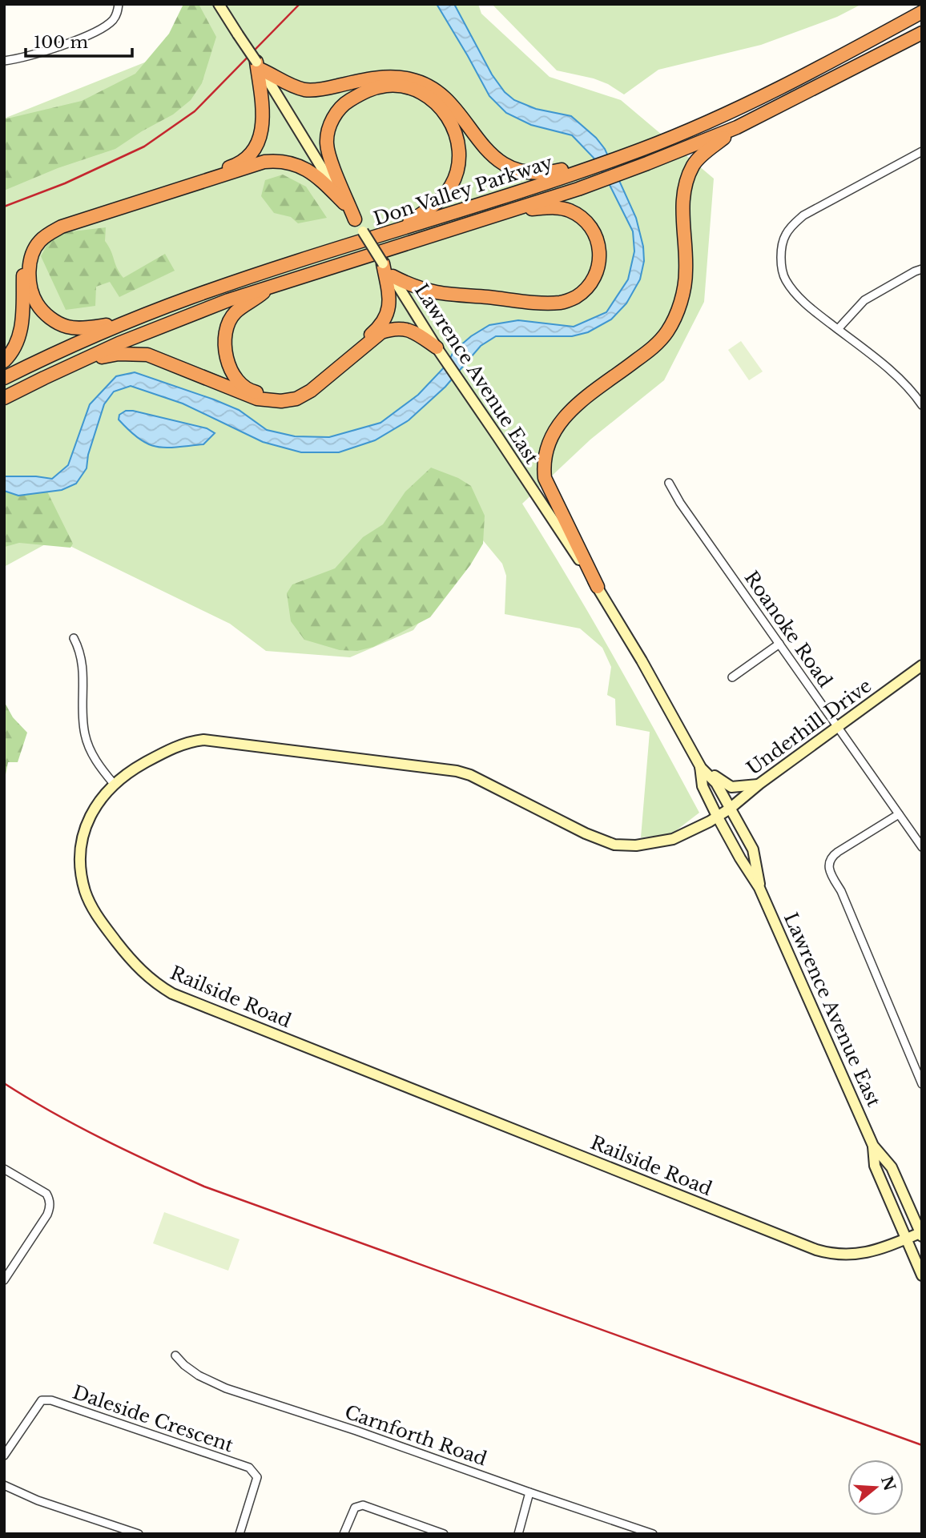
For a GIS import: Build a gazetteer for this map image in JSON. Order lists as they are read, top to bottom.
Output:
{
  "streets": {
    "highway": ["Don Valley Parkway"],
    "street": [
      "Lawrence Avenue East",
      "Roanoke Road",
      "Underhill Drive",
      "Railside Road",
      "Daleside Crescent",
      "Carnforth Road"
    ]
  },
  "crossings": [
    ["Lawrence Avenue East", "Underhill Drive"],
    ["Lawrence Avenue East", "Railside Road"],
    ["Roanoke Road", "Underhill Drive"],
    ["Underhill Drive", "Railside Road"]
  ],
  "scale_bar": "100 m",
  "north": "right"
}
